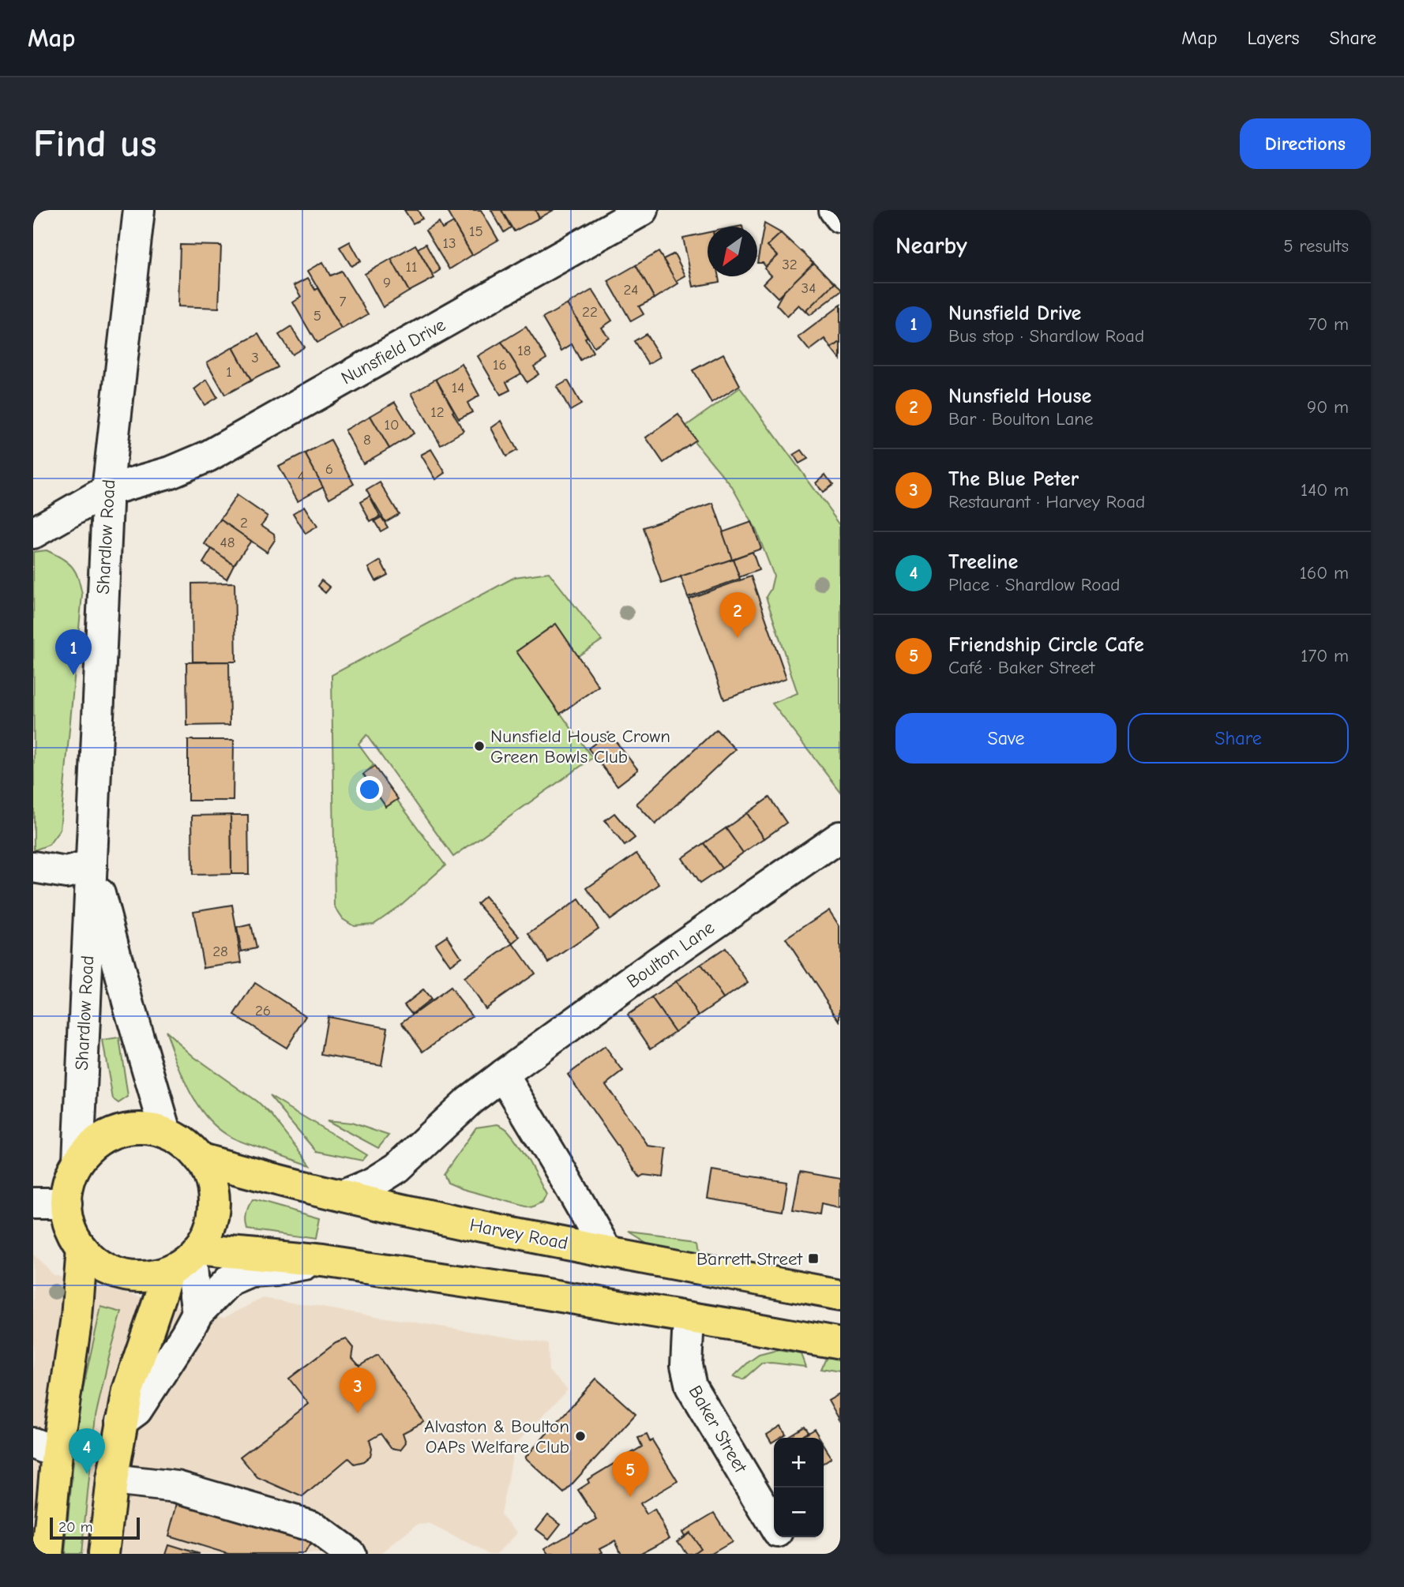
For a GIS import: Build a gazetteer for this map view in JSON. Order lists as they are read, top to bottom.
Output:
{
  "streets": {
    "highway": ["Harvey Road"],
    "street": [
      "Nunsfield Drive",
      "Shardlow Road",
      "Boulton Lane",
      "Baker Street"
    ]
  },
  "crossings": [
    ["Nunsfield Drive", "Shardlow Road"],
    ["Shardlow Road", "Harvey Road"],
    ["Boulton Lane", "Harvey Road"]
  ],
  "places": {
    "other": ["Nunsfield House Crown Green Bowls Club", "Alvaston & Boulton OAPs Welfare Club"],
    "transit": ["Barrett Street"]
  },
  "house_numbers": [
    "15",
    "13",
    "32",
    "11",
    "9",
    "34",
    "24",
    "7",
    "22",
    "5",
    "18",
    "3",
    "16",
    "1",
    "14",
    "12",
    "10",
    "8",
    "6",
    "4",
    "2",
    "48",
    "28",
    "26"
  ],
  "scale_bar": "20 m",
  "north": "bottom left",
  "page": {
    "header": "Map",
    "nav": ["Map", "Layers", "Share"],
    "buttons": [
      "Directions",
      ["Save", "Share"]
    ],
    "title": "Find us",
    "heading": ["Nearby", "5 results"],
    "list": [
      {
        "mark": "1",
        "name": "Nunsfield Drive",
        "note": "Bus stop · Shardlow Road",
        "value": "70 m"
      },
      {
        "mark": "2",
        "name": "Nunsfield House",
        "note": "Bar · Boulton Lane",
        "value": "90 m"
      },
      {
        "mark": "3",
        "name": "The Blue Peter",
        "note": "Restaurant · Harvey Road",
        "value": "140 m"
      },
      {
        "mark": "4",
        "name": "Treeline",
        "note": "Place · Shardlow Road",
        "value": "160 m"
      },
      {
        "mark": "5",
        "name": "Friendship Circle Cafe",
        "note": "Café · Baker Street",
        "value": "170 m"
      }
    ],
    "pins": [
      "2",
      "1",
      "3",
      "4",
      "5"
    ],
    "map_buttons": ["+", "−"],
    "scale": "20 m"
  }
}
